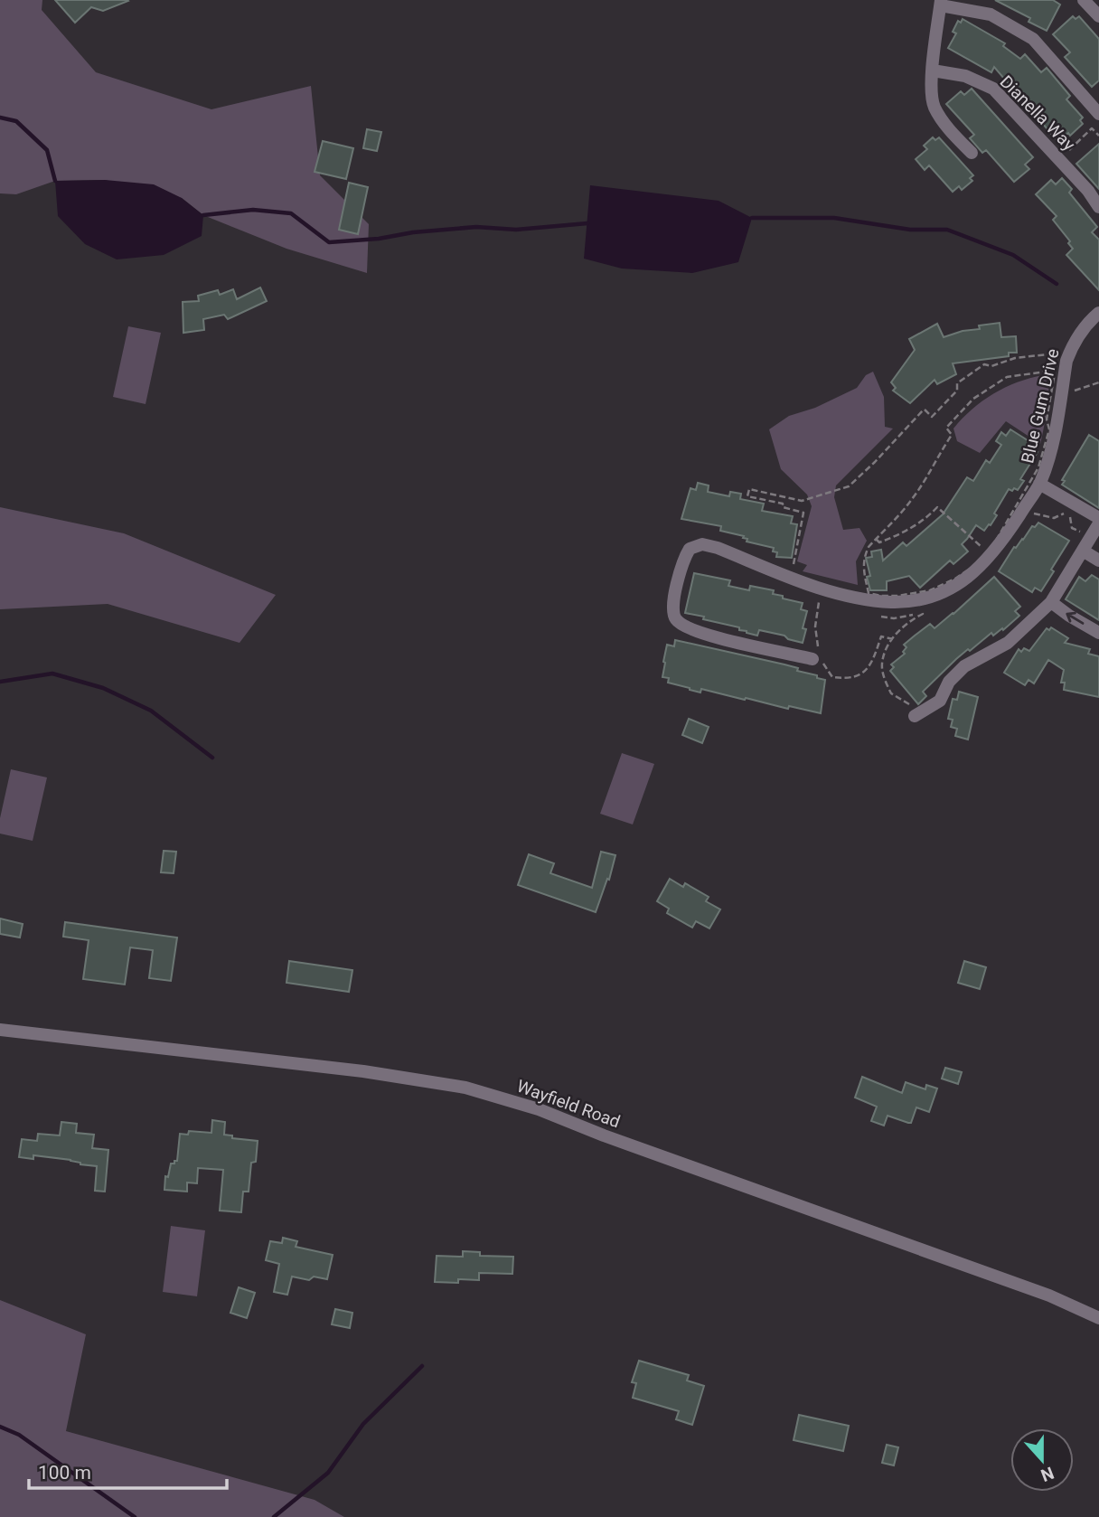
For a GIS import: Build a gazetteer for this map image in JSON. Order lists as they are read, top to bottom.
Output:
{
  "streets": {
    "street": ["Dianella Way", "Blue Gum Drive", "Wayfield Road"]
  },
  "scale_bar": "100 m",
  "north": "bottom"
}
